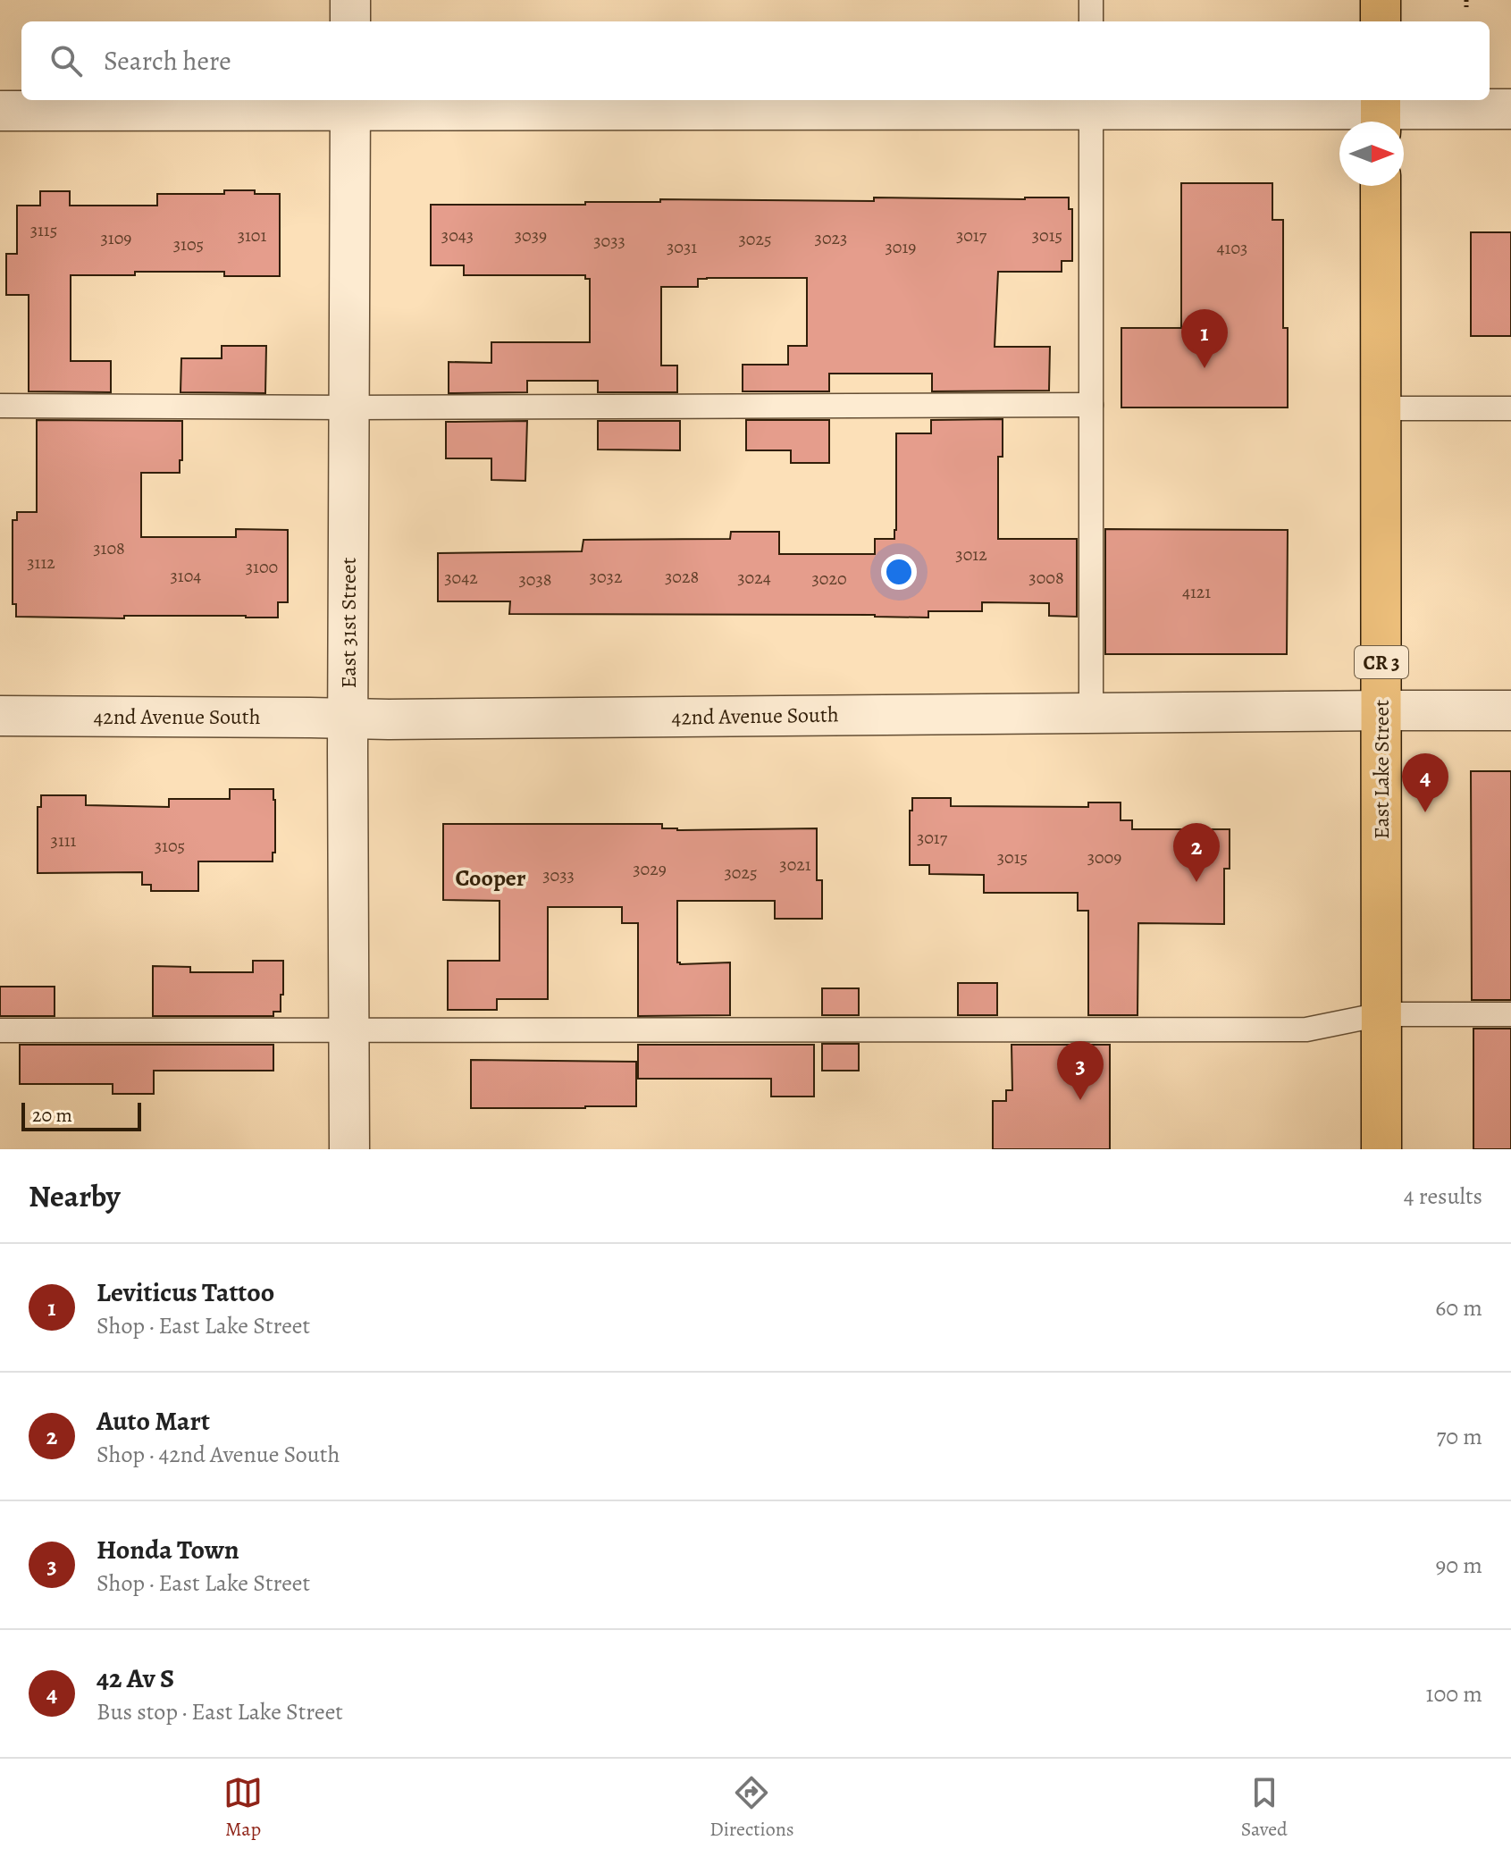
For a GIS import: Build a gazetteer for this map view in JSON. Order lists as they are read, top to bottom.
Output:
{
  "streets": {
    "main road": ["CR 3", "East Lake Street"],
    "street": ["East 31st Street", "42nd Avenue South"]
  },
  "crossings": [
    ["East 31st Street", "42nd Avenue South"],
    ["42nd Avenue South", "East Lake Street"]
  ],
  "districts": ["Cooper"],
  "house_numbers": [
    "3115",
    "3101",
    "3043",
    "3039",
    "3017",
    "3015",
    "3109",
    "3023",
    "3025",
    "3033",
    "3105",
    "3031",
    "3019",
    "4103",
    "3108",
    "3012",
    "3112",
    "3100",
    "3104",
    "3032",
    "3028",
    "3042",
    "3024",
    "3008",
    "3020",
    "3038",
    "4121",
    "3017",
    "3111",
    "3105",
    "3015",
    "3009",
    "3021",
    "3029",
    "3025",
    "3033"
  ],
  "scale_bar": "20 m",
  "north": "right",
  "page": {
    "search": "Search here",
    "pins": [
      "1",
      "4",
      "2",
      "3"
    ],
    "scale": "20 m",
    "heading": ["Nearby", "4 results"],
    "list": [
      {
        "mark": "1",
        "name": "Leviticus Tattoo",
        "note": "Shop · East Lake Street",
        "value": "60 m"
      },
      {
        "mark": "2",
        "name": "Auto Mart",
        "note": "Shop · 42nd Avenue South",
        "value": "70 m"
      },
      {
        "mark": "3",
        "name": "Honda Town",
        "note": "Shop · East Lake Street",
        "value": "90 m"
      },
      {
        "mark": "4",
        "name": "42 Av S",
        "note": "Bus stop · East Lake Street",
        "value": "100 m"
      }
    ],
    "nav": ["Map", "Directions", "Saved"]
  }
}
